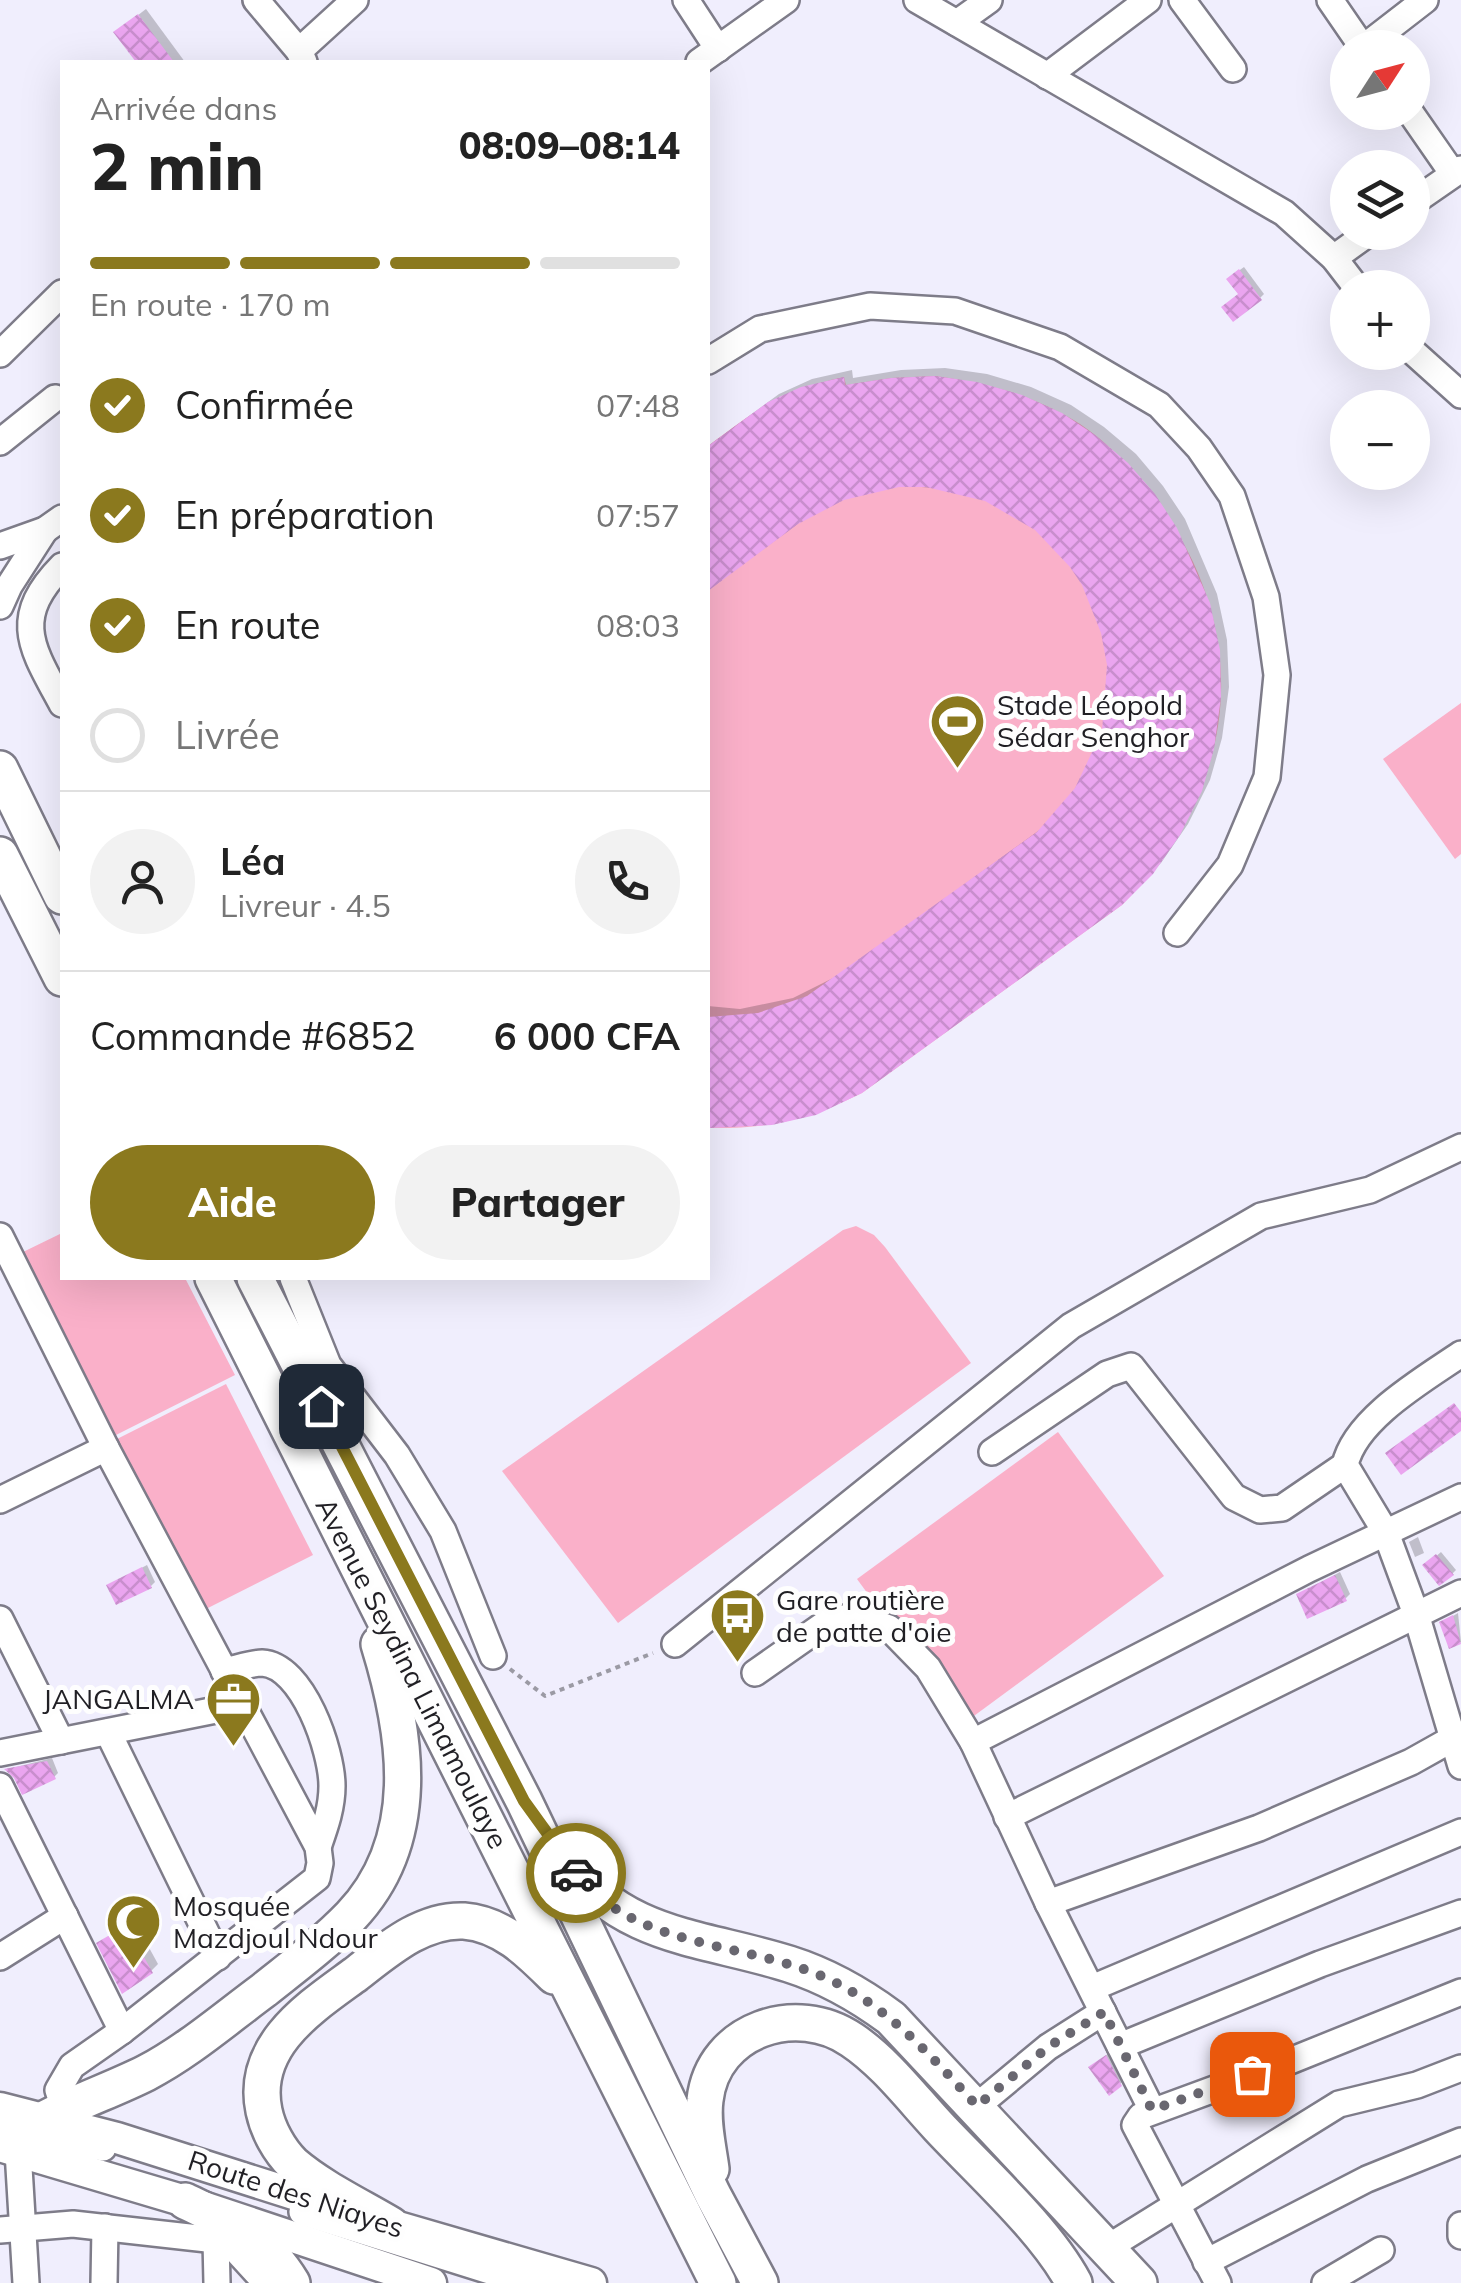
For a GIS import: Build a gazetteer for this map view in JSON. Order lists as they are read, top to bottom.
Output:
{
  "streets": {
    "highway": ["Avenue Seydina Limamoulaye"],
    "main road": ["Route des Niayes"]
  },
  "places": {
    "sports": ["Stade Léopold Sédar Senghor"],
    "bus stop": ["Gare routière de patte d'oie"],
    "office": ["JANGALMA"],
    "mosque": ["Mosquée Mazdjoul Ndour"]
  },
  "north": "top right",
  "page": {
    "map_buttons": ["+", "−"],
    "heading": ["2 min", "Arrivée dans", "08:09–08:14"],
    "panel": [
      "Léa",
      "Livreur · 4.5",
      "Commande #6852",
      "6 000 CFA"
    ],
    "bar": "En route · 170 m",
    "list": [
      ["Confirmée", "07:48"],
      ["En préparation", "07:57"],
      ["En route", "08:03"],
      "Livrée"
    ],
    "buttons": ["Aide", "Partager"]
  }
}
